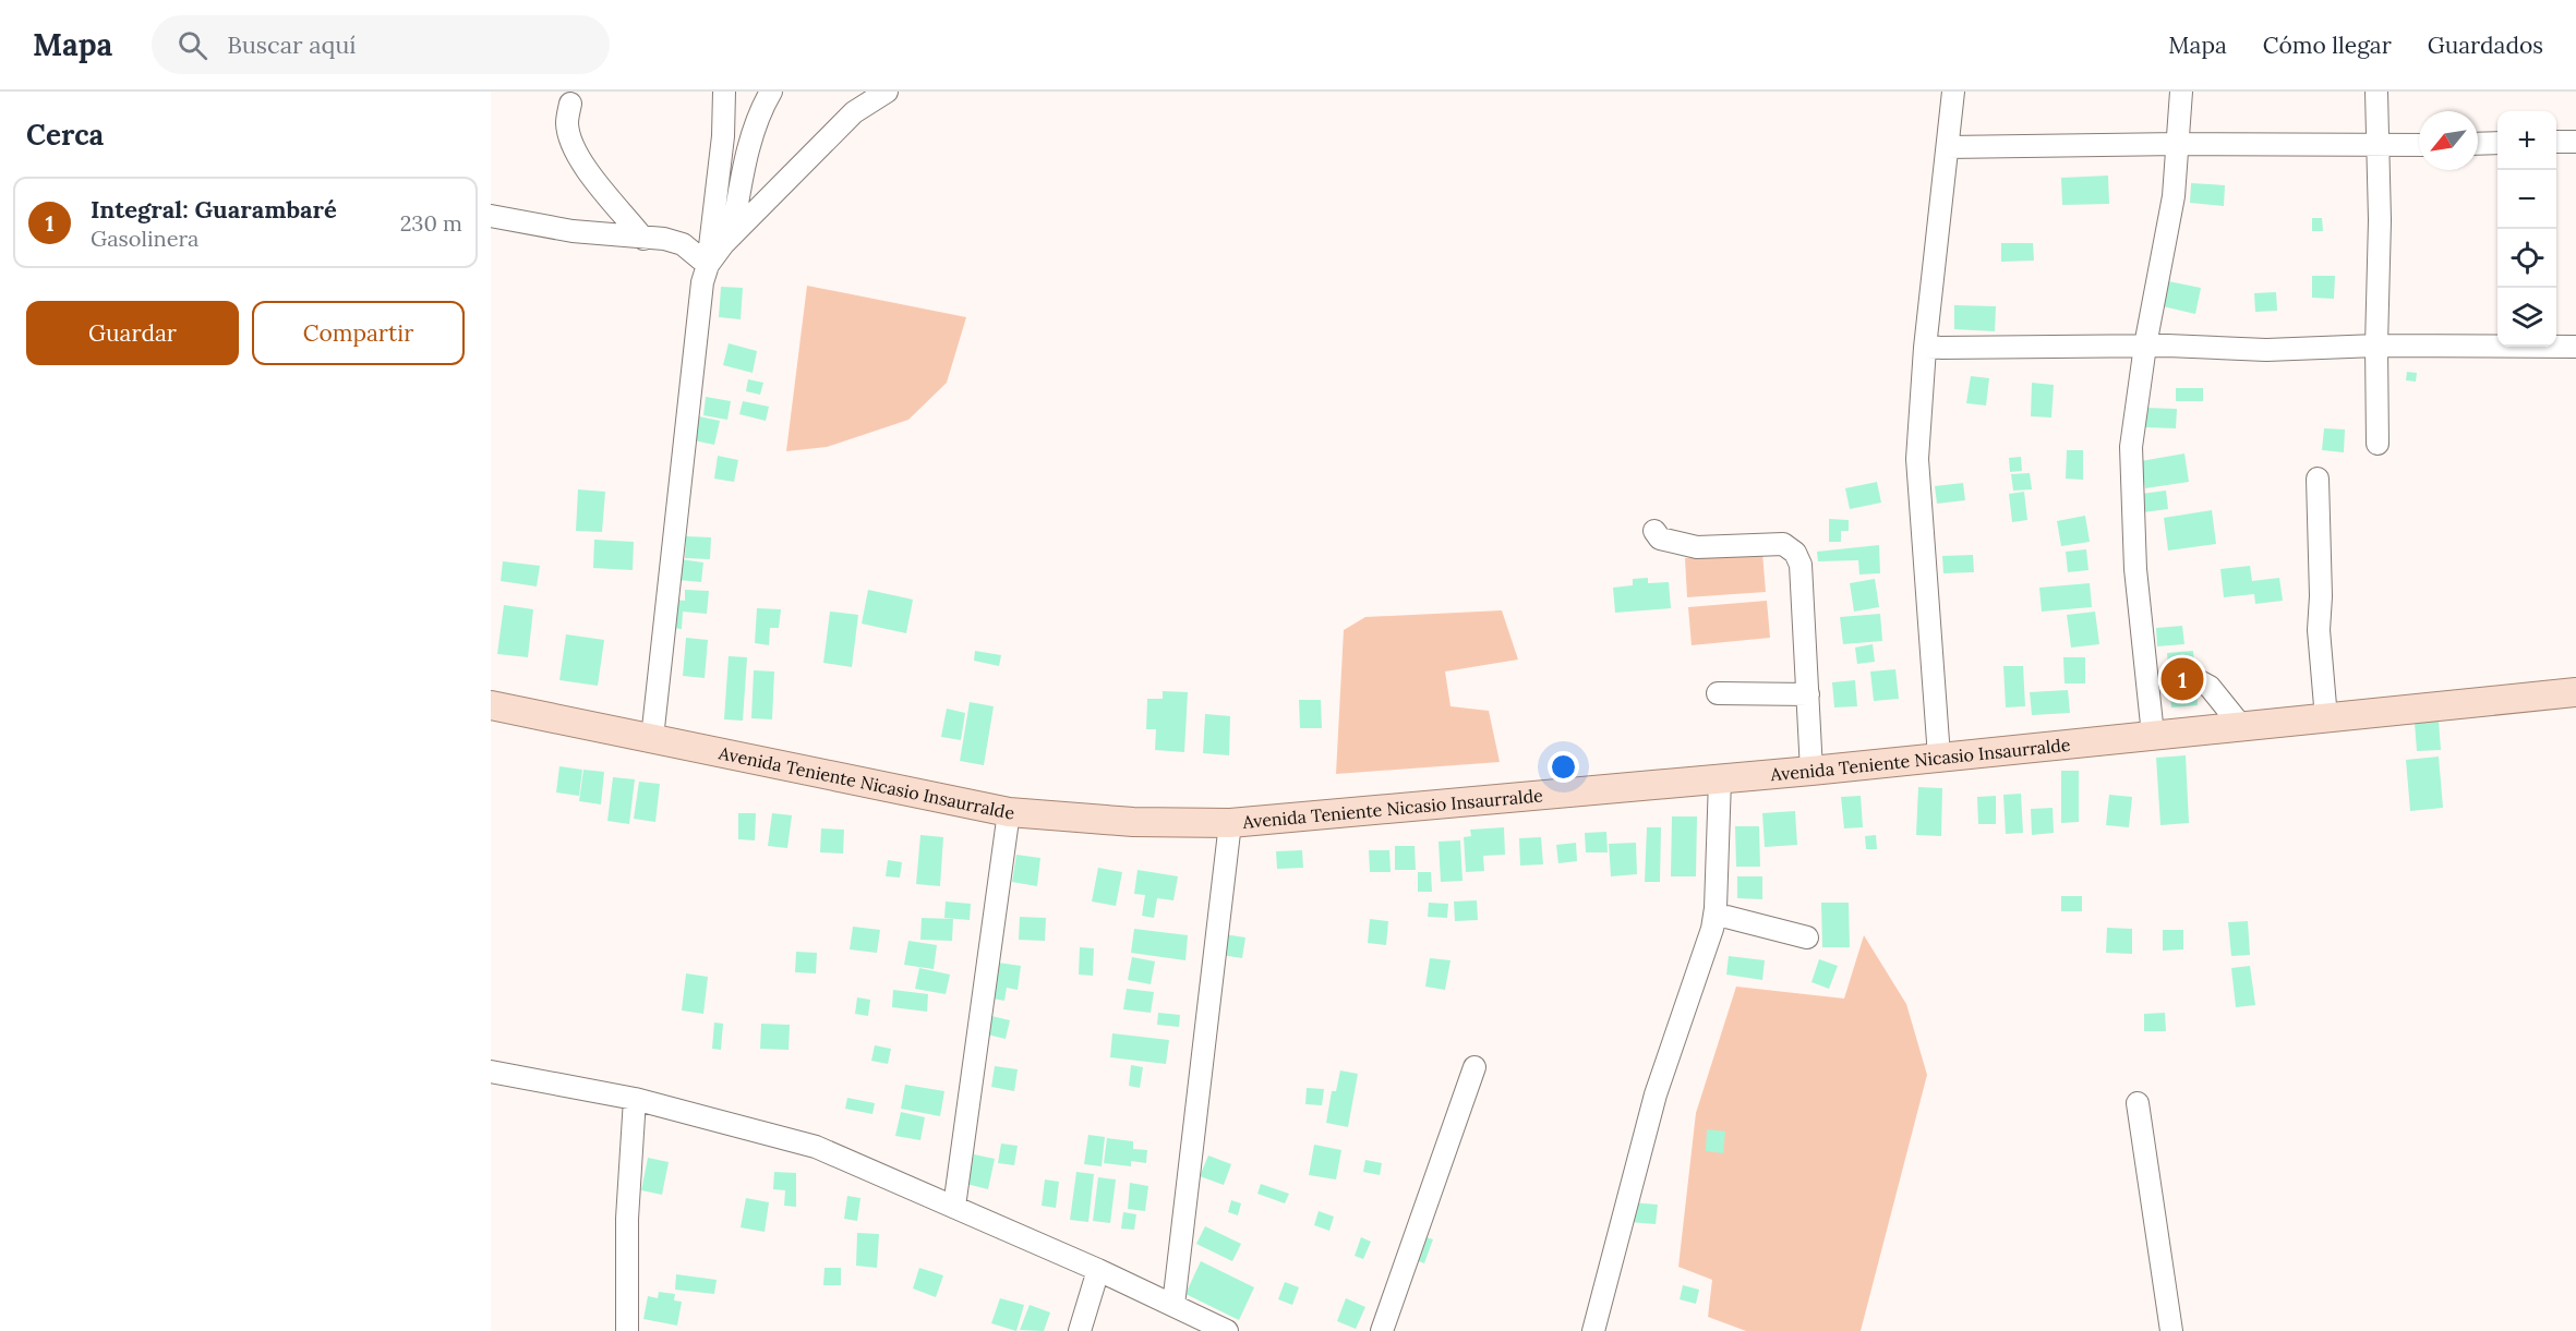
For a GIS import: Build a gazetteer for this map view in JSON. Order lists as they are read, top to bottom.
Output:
{
  "streets": {
    "main road": ["Avenida Teniente Nicasio Insaurralde"]
  },
  "north": "bottom left",
  "page": {
    "header": "Mapa",
    "search": "Buscar aquí",
    "nav": ["Mapa", "Cómo llegar", "Guardados"],
    "heading": "Cerca",
    "map_buttons": ["+", "−"],
    "list": [
      {
        "mark": "1",
        "name": "Integral: Guarambaré",
        "note": "Gasolinera",
        "value": "230 m"
      }
    ],
    "buttons": ["Guardar", "Compartir"],
    "pins": "1"
  }
}
